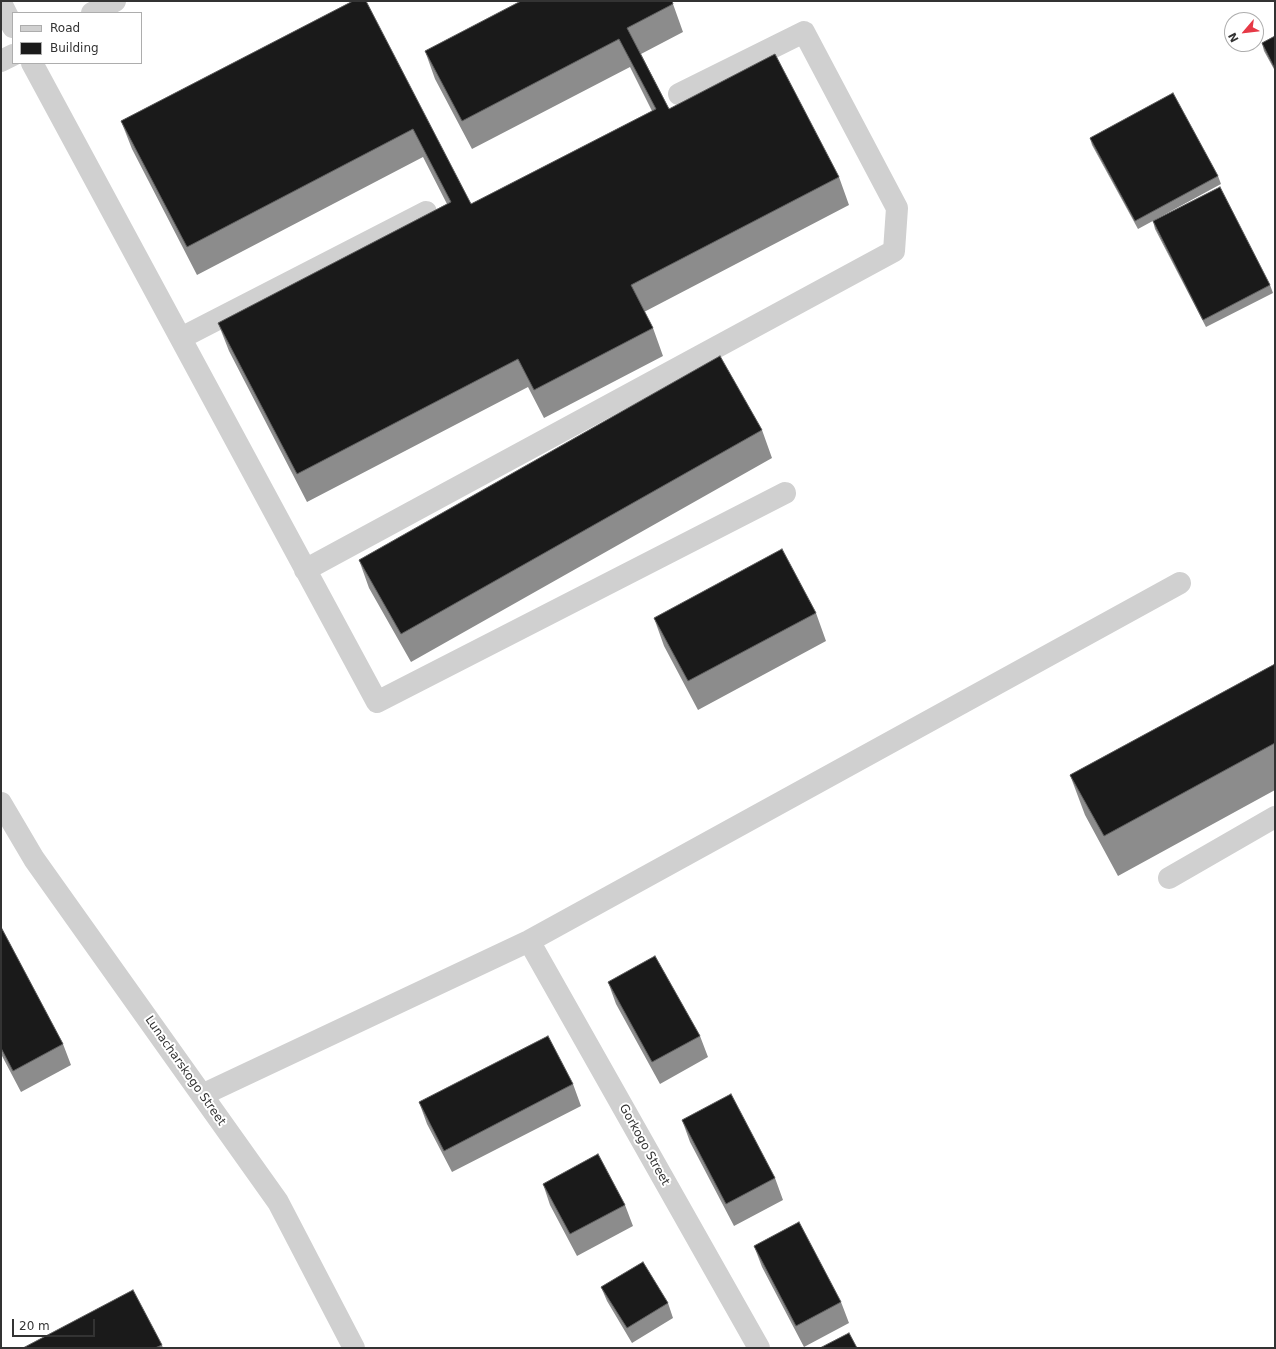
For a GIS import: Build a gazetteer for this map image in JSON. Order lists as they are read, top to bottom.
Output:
{
  "streets": {
    "street": ["Lunacharskogo Street", "Gorkogo Street"]
  },
  "legend": ["Road", "Building"],
  "scale_bar": "20 m",
  "north": "bottom left"
}
